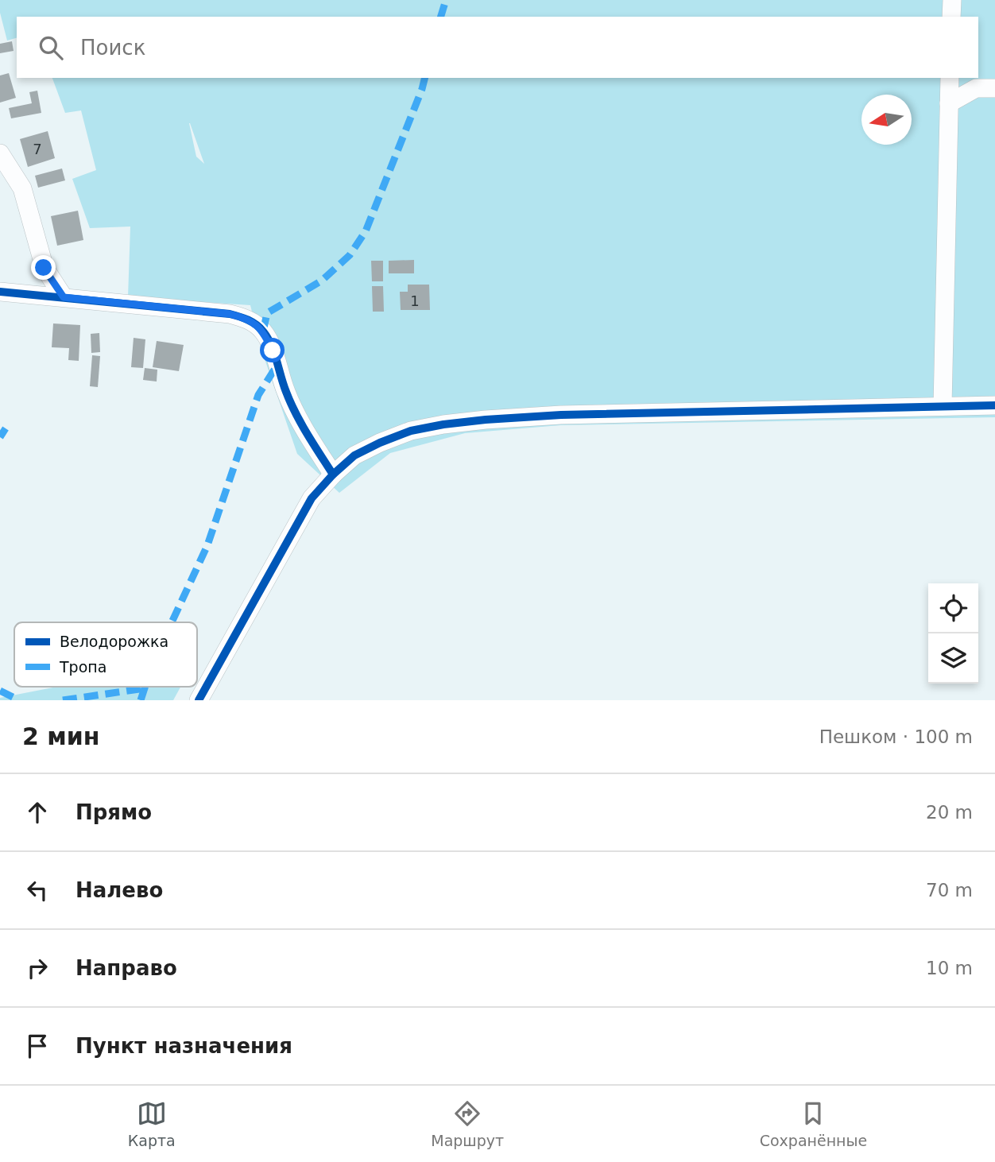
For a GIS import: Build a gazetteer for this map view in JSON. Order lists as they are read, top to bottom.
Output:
{
  "house_numbers": ["7", "1"],
  "legend": ["Велодорожка", "Тропа"],
  "north": "left",
  "page": {
    "search": "Поиск",
    "heading": ["2 мин", "Пешком · 100 m"],
    "list": [
      ["Прямо", "20 m"],
      ["Налево", "70 m"],
      ["Направо", "10 m"],
      "Пункт назначения"
    ],
    "nav": ["Карта", "Маршрут", "Сохранённые"]
  }
}
